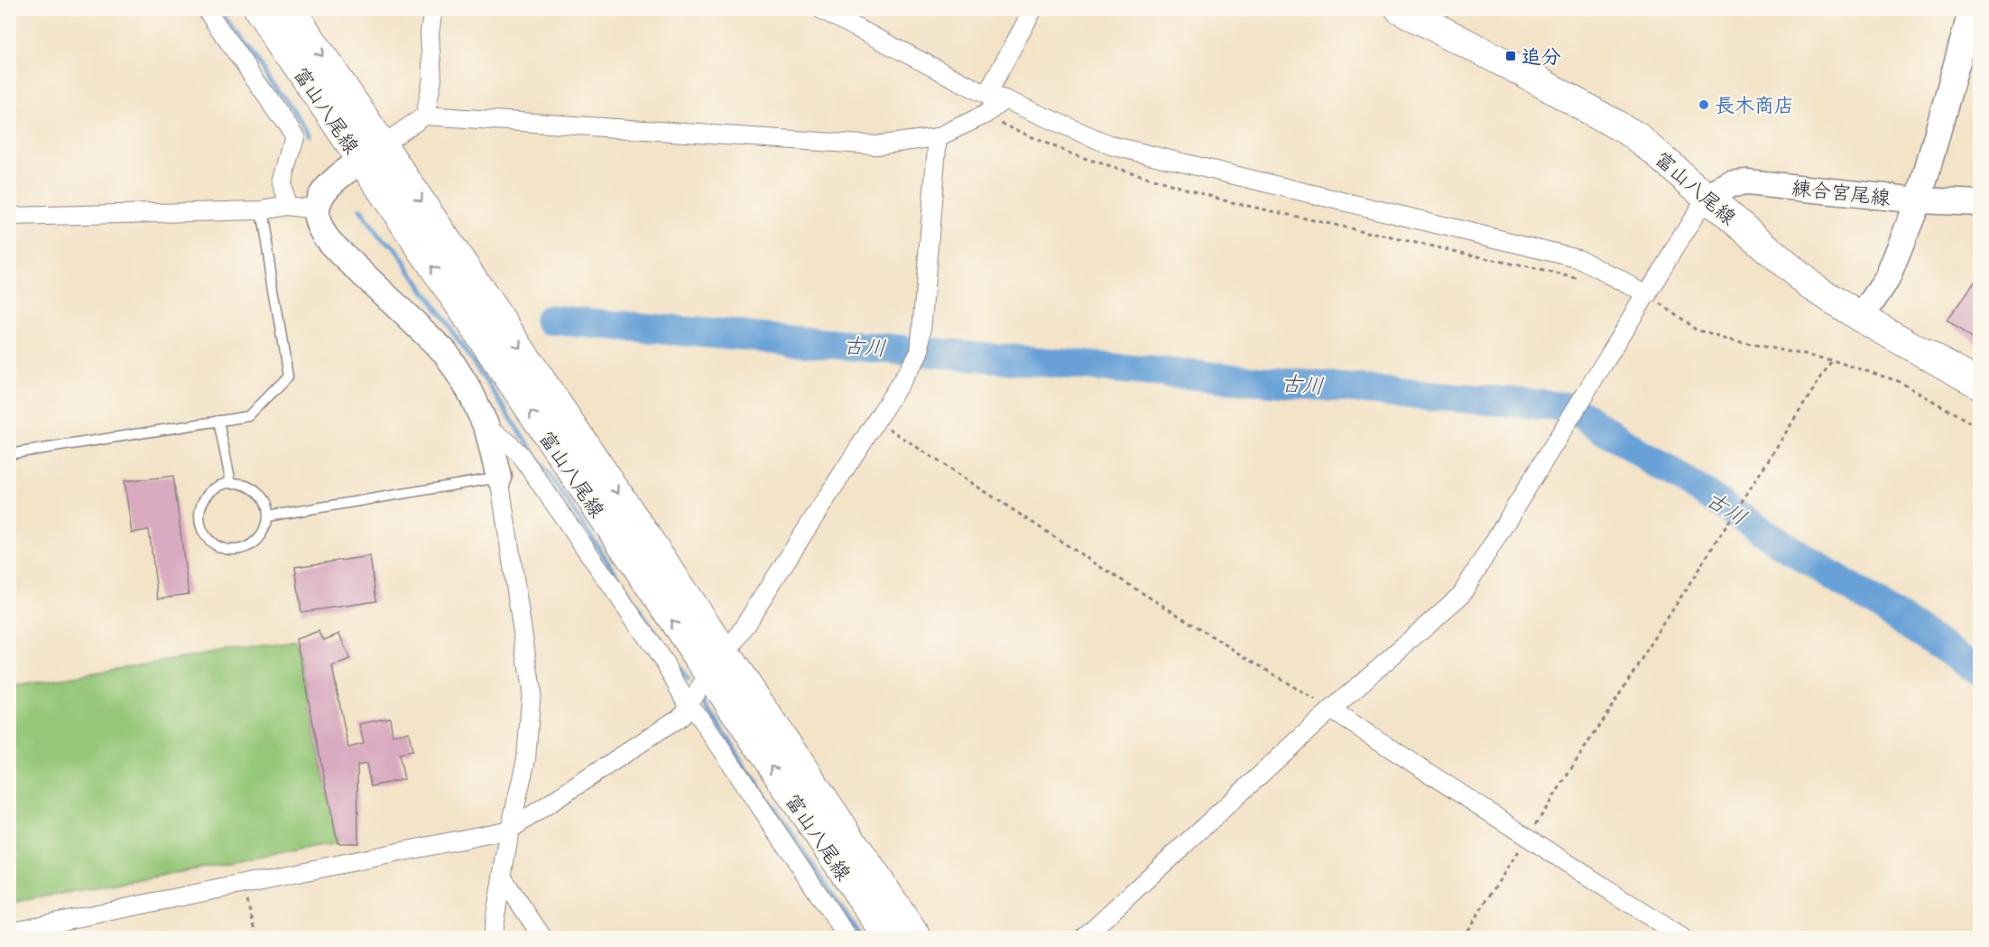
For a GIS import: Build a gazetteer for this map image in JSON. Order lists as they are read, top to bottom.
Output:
{
  "streets": {
    "main road": ["富山八尾線"],
    "street": ["練合宮尾線"]
  },
  "crossings": [
    ["富山八尾線", "練合宮尾線"]
  ],
  "water": ["古川"],
  "places": {
    "transit": ["追分"],
    "other": ["長木商店"]
  }
}
